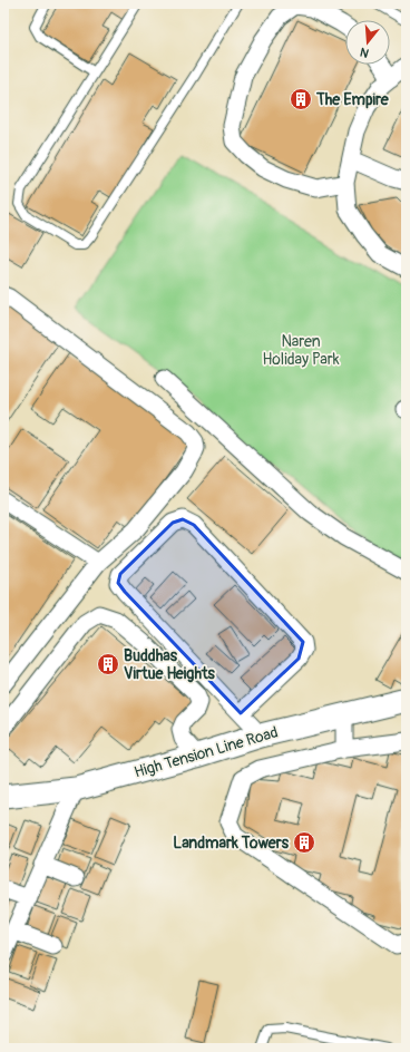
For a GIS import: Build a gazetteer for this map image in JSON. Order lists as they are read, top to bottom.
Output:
{
  "streets": {
    "main road": ["High Tension Line Road"]
  },
  "parks": ["Naren Holiday Park"],
  "places": {
    "building": ["The Empire", "Buddhas Virtue Heights", "Landmark Towers"]
  },
  "north": "bottom"
}
